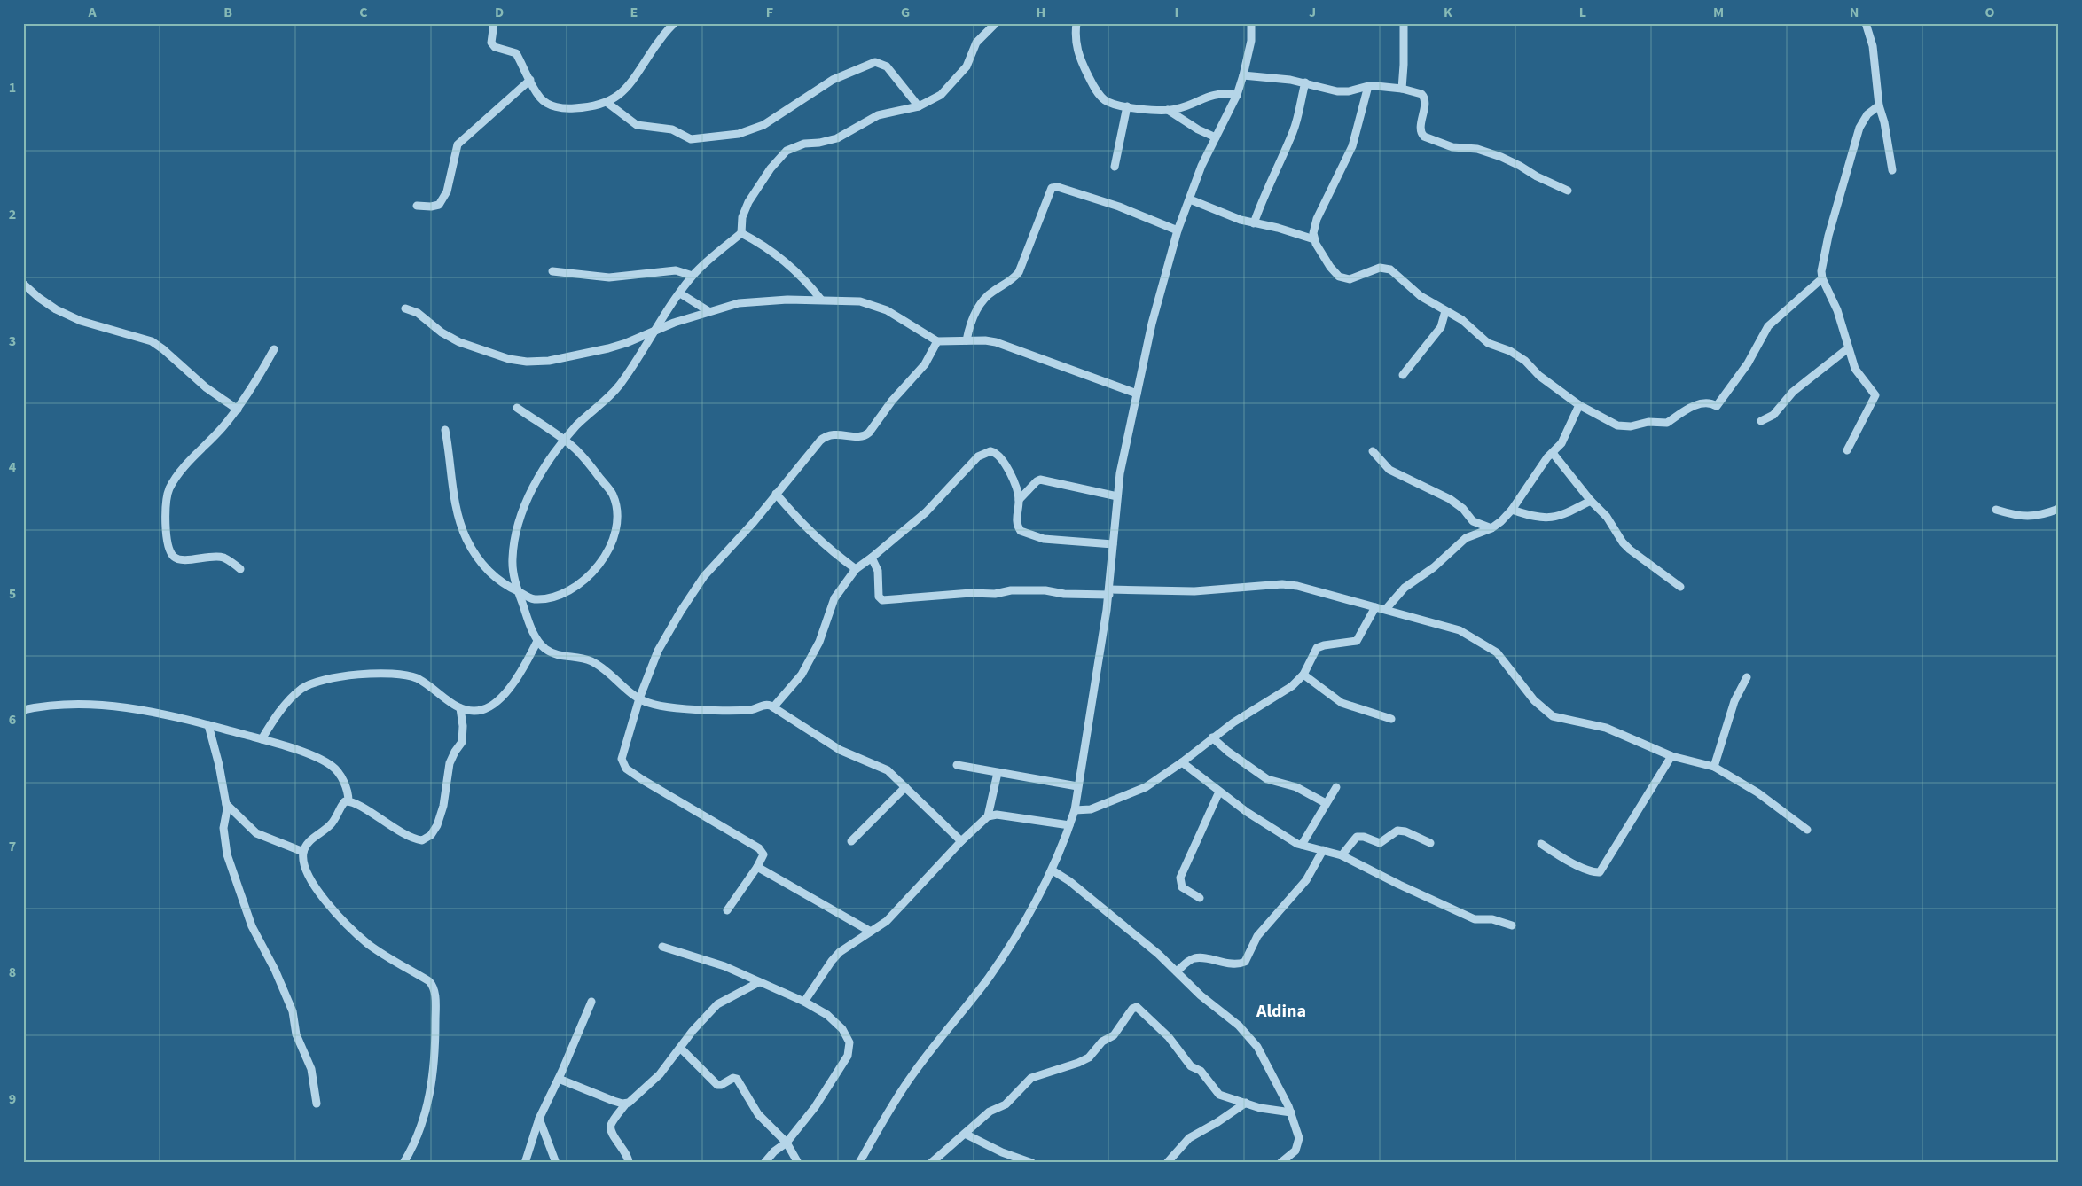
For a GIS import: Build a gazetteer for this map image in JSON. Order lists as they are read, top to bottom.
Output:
{
  "districts": ["Aldina"],
  "grid": {
    "columns": [
      "A",
      "B",
      "C",
      "D",
      "E",
      "F",
      "G",
      "H",
      "I",
      "J",
      "K",
      "L",
      "M",
      "N",
      "O"
    ],
    "rows": [
      "1",
      "2",
      "3",
      "4",
      "5",
      "6",
      "7",
      "8",
      "9"
    ]
  }
}
